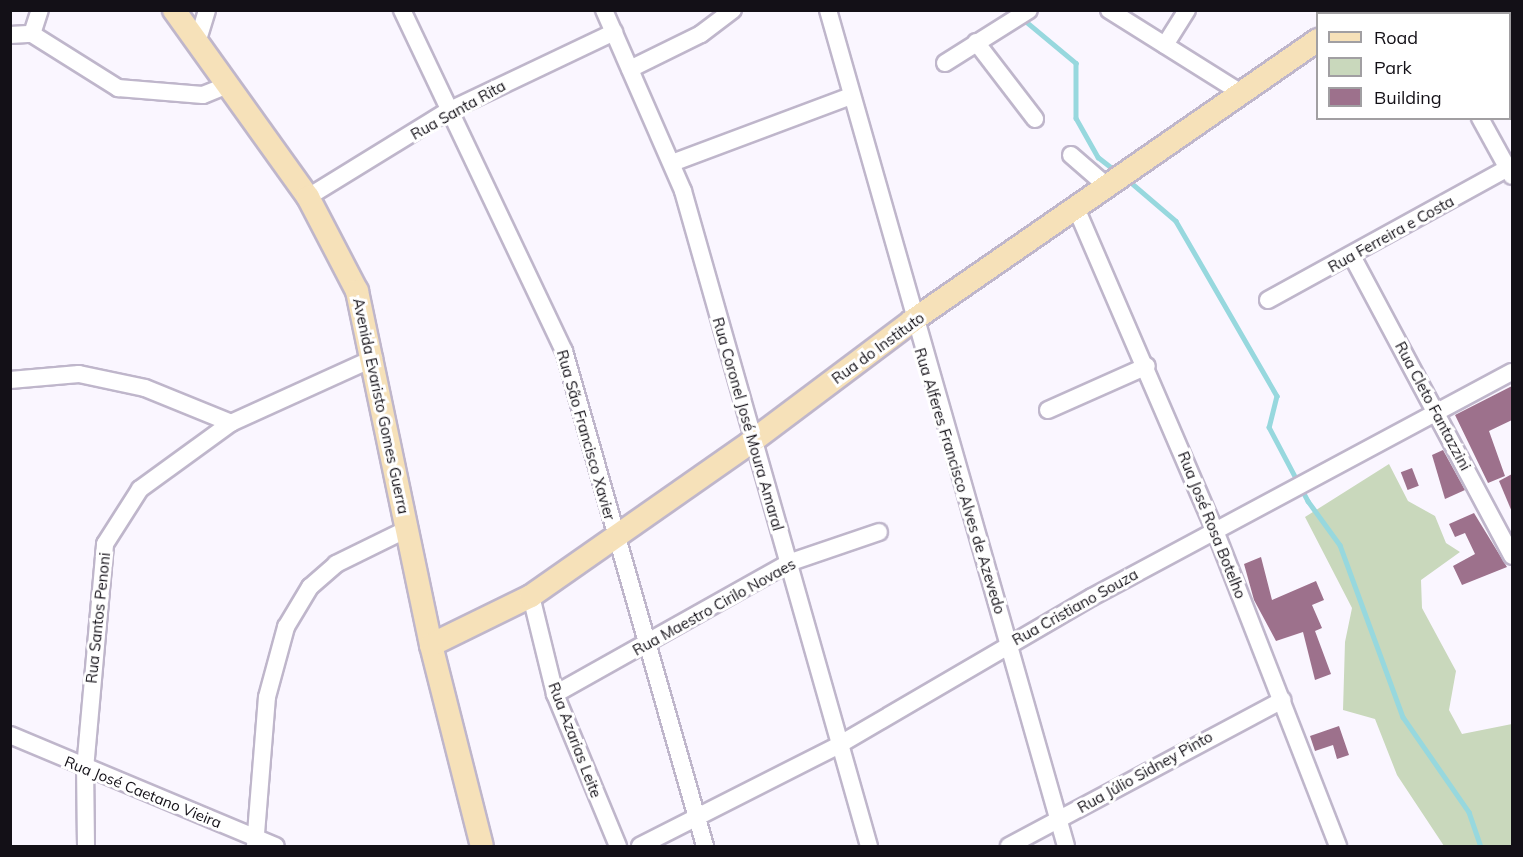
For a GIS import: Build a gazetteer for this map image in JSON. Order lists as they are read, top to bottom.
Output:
{
  "streets": {
    "main road": ["Rua do Instituto", "Avenida Evaristo Gomes Guerra"],
    "street": [
      "Rua Santa Rita",
      "Rua Ferreira e Costa",
      "Rua Cleto Fantazzini",
      "Rua Coronel José Moura Amaral",
      "Rua São Francisco Xavier",
      "Rua Alferes Francisco Alves de Azevedo",
      "Rua José Rosa Botelho",
      "Rua Maestro Cirilo Novaes",
      "Rua Cristiano Souza",
      "Rua Santos Penoni",
      "Rua Azarias Leite",
      "Rua Júlio Sidney Pinto",
      "Rua José Caetano Vieira"
    ]
  },
  "crossings": [
    ["Rua Santa Rita", "Avenida Evaristo Gomes Guerra"],
    ["Rua Santa Rita", "Rua Coronel José Moura Amaral"],
    ["Rua Santa Rita", "Rua São Francisco Xavier"],
    ["Rua Ferreira e Costa", "Rua Cleto Fantazzini"],
    ["Rua do Instituto", "Avenida Evaristo Gomes Guerra"],
    ["Rua do Instituto", "Rua Coronel José Moura Amaral"],
    ["Rua do Instituto", "Rua São Francisco Xavier"],
    ["Rua do Instituto", "Rua Alferes Francisco Alves de Azevedo"],
    ["Rua do Instituto", "Rua José Rosa Botelho"],
    ["Rua do Instituto", "Rua Azarias Leite"],
    ["Avenida Evaristo Gomes Guerra", "Rua Santos Penoni"],
    ["Rua Cleto Fantazzini", "Rua Cristiano Souza"],
    ["Rua Coronel José Moura Amaral", "Rua Maestro Cirilo Novaes"],
    ["Rua Coronel José Moura Amaral", "Rua Cristiano Souza"],
    ["Rua São Francisco Xavier", "Rua Maestro Cirilo Novaes"],
    ["Rua São Francisco Xavier", "Rua Cristiano Souza"],
    ["Rua Alferes Francisco Alves de Azevedo", "Rua Cristiano Souza"],
    ["Rua Alferes Francisco Alves de Azevedo", "Rua Júlio Sidney Pinto"],
    ["Rua José Rosa Botelho", "Rua Cristiano Souza"],
    ["Rua José Rosa Botelho", "Rua Júlio Sidney Pinto"],
    ["Rua Maestro Cirilo Novaes", "Rua Azarias Leite"],
    ["Rua Santos Penoni", "Rua José Caetano Vieira"]
  ],
  "legend": ["Road", "Park", "Building"]
}
